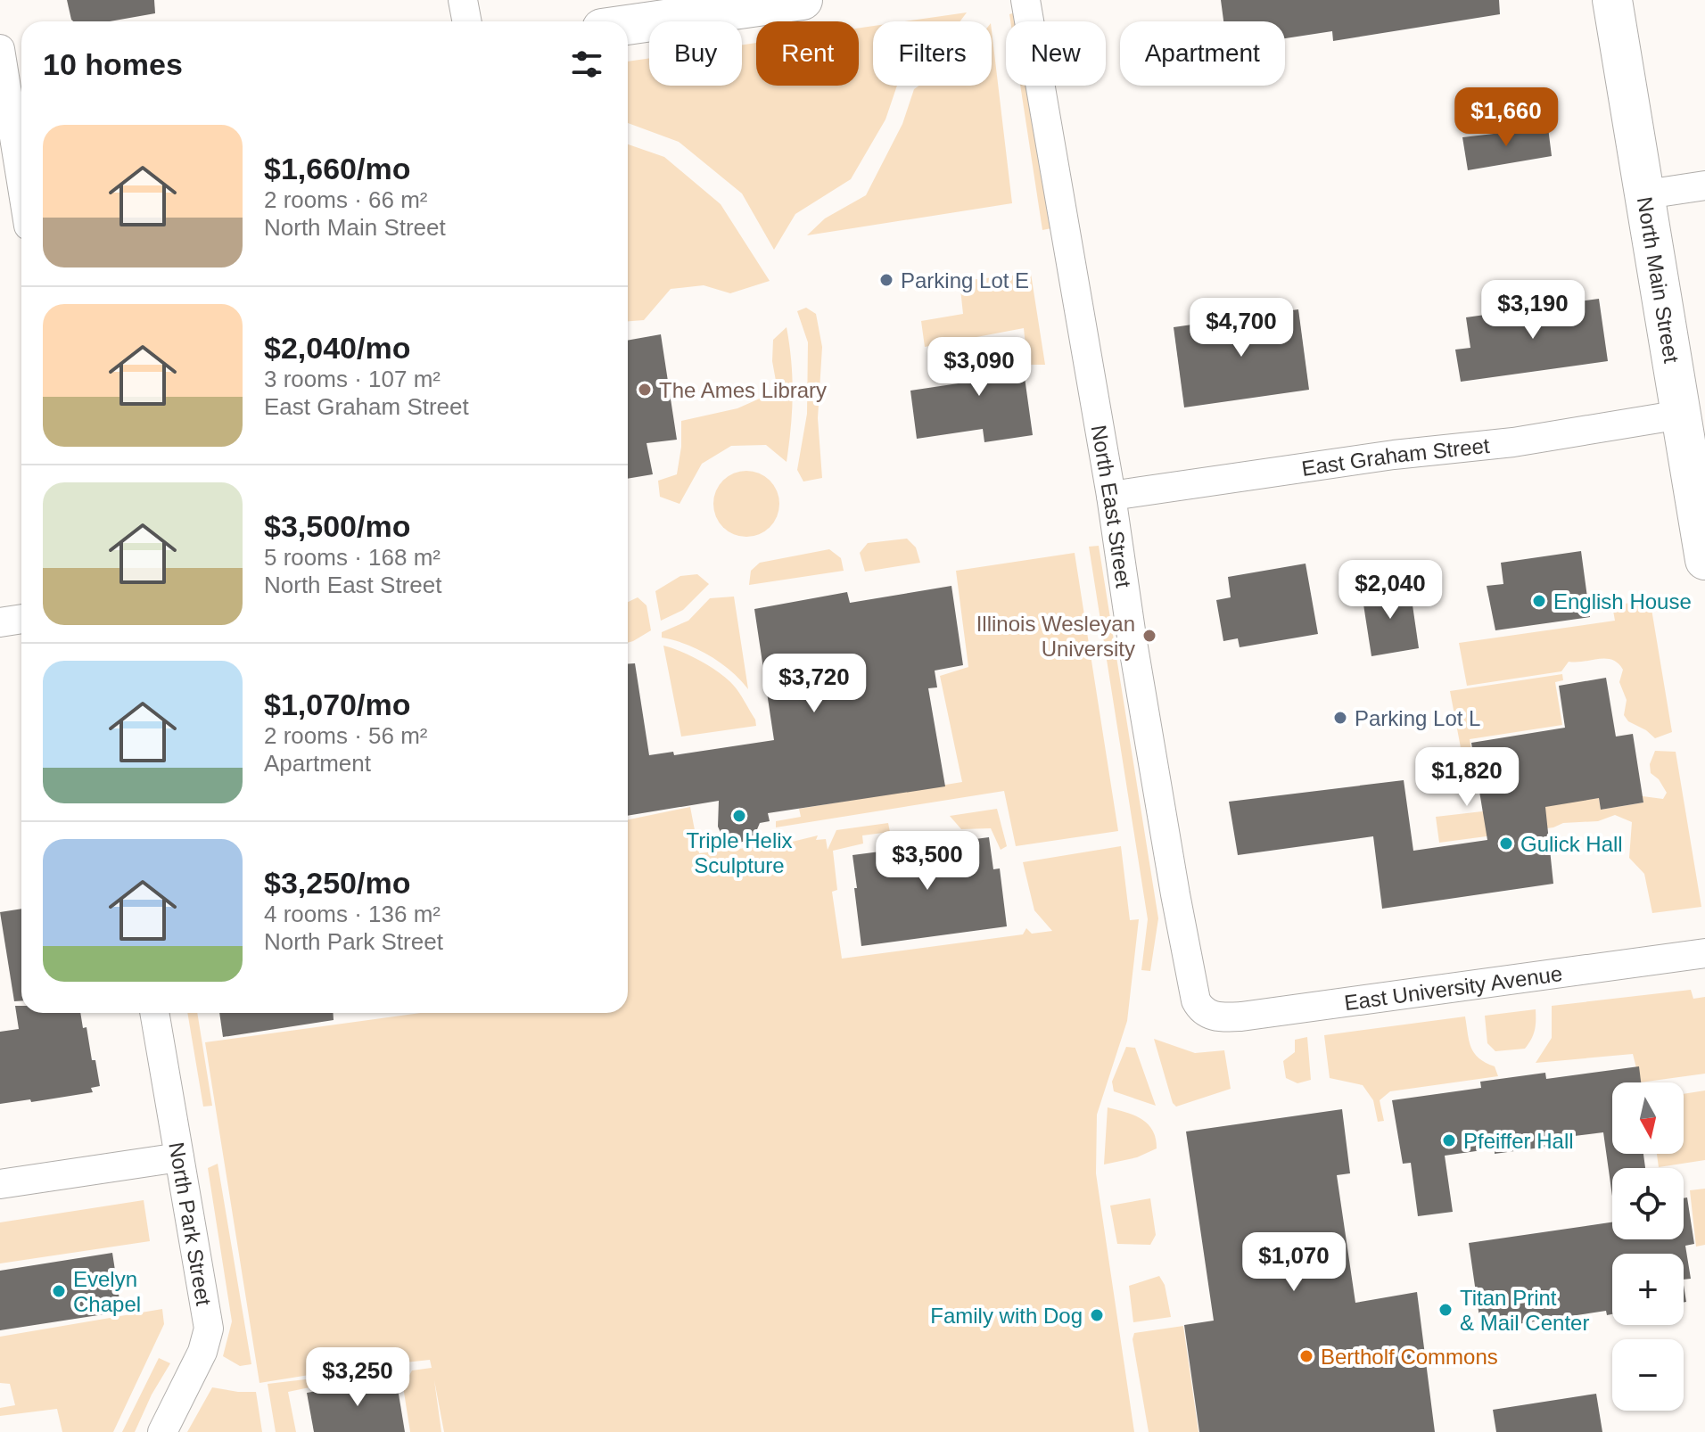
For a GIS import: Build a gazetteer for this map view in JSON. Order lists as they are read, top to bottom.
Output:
{
  "streets": {
    "main road": ["North Main Street"],
    "street": [
      "East Graham Street",
      "North East Street",
      "East University Avenue",
      "North Park Street"
    ]
  },
  "crossings": [
    ["North Main Street", "East Graham Street"],
    ["East Graham Street", "North East Street"],
    ["North East Street", "East University Avenue"]
  ],
  "places": [
    "Parking Lot E",
    "The Ames Library",
    "English House",
    "Illinois Wesleyan University",
    "Parking Lot L",
    "Triple Helix Sculpture",
    "Gulick Hall",
    "Pfeiffer Hall",
    "Evelyn Chapel",
    "Titan Print & Mail Center",
    "Family with Dog",
    "Bertholf Commons"
  ],
  "north": "bottom",
  "page": {
    "chip": [
      "Buy",
      "Rent",
      "Filters",
      "New",
      "Apartment"
    ],
    "heading": "10 homes",
    "price": [
      "$1,660",
      "$3,190",
      "$4,700",
      "$3,090",
      "$2,040",
      "$3,720",
      "$1,820",
      "$3,500",
      "$1,070",
      "$3,250"
    ],
    "list": [
      {
        "name": "$1,660/mo",
        "note": "2 rooms · 66 m² · North Main Street"
      },
      {
        "name": "$2,040/mo",
        "note": "3 rooms · 107 m² · East Graham Street"
      },
      {
        "name": "$3,500/mo",
        "note": "5 rooms · 168 m² · North East Street"
      },
      {
        "name": "$1,070/mo",
        "note": "2 rooms · 56 m² · Apartment"
      },
      {
        "name": "$3,250/mo",
        "note": "4 rooms · 136 m² · North Park Street"
      }
    ],
    "map_buttons": ["+", "−"]
  }
}
